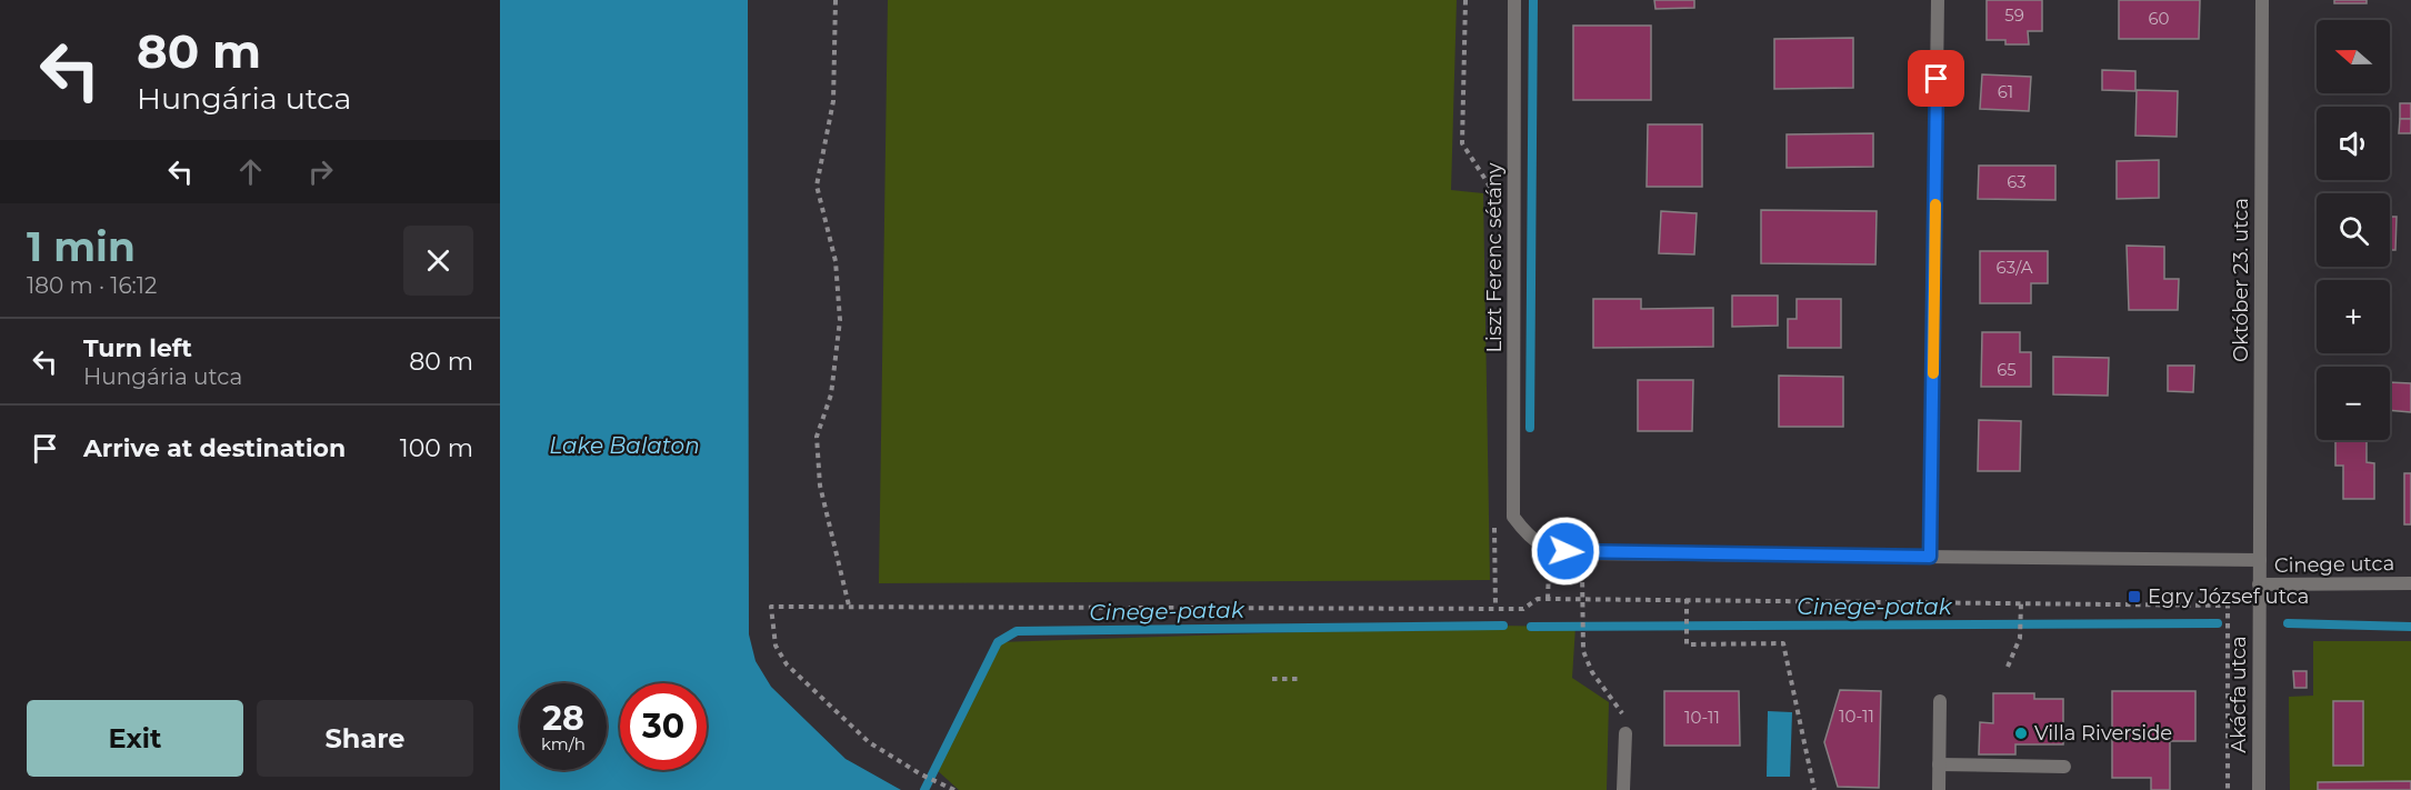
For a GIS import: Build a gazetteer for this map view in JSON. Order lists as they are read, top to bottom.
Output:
{
  "streets": {
    "street": [
      "Liszt Ferenc sétány",
      "Október 23. utca",
      "Cinege utca",
      "Akácfa utca"
    ]
  },
  "crossings": [
    ["Október 23. utca", "Akácfa utca"],
    ["Cinege utca", "Akácfa utca"]
  ],
  "water": ["Lake Balaton", "Cinege-patak"],
  "places": {
    "transit": ["Egry József utca"],
    "other": ["Villa Riverside"]
  },
  "house_numbers": [
    "59",
    "60",
    "61",
    "63",
    "63/A",
    "65",
    "10-11",
    "10-11"
  ],
  "north": "left",
  "page": {
    "turn": ["80 m", "Hungária utca"],
    "map_buttons": ["+", "−"],
    "heading": ["1 min", "180 m · 16:12"],
    "list": [
      {
        "name": "Turn left",
        "note": "Hungária utca",
        "value": "80 m"
      },
      {
        "name": "Arrive at destination",
        "value": "100 m"
      }
    ],
    "speed": "28 km/h",
    "limit": "30",
    "buttons": ["Exit", "Share"]
  }
}
